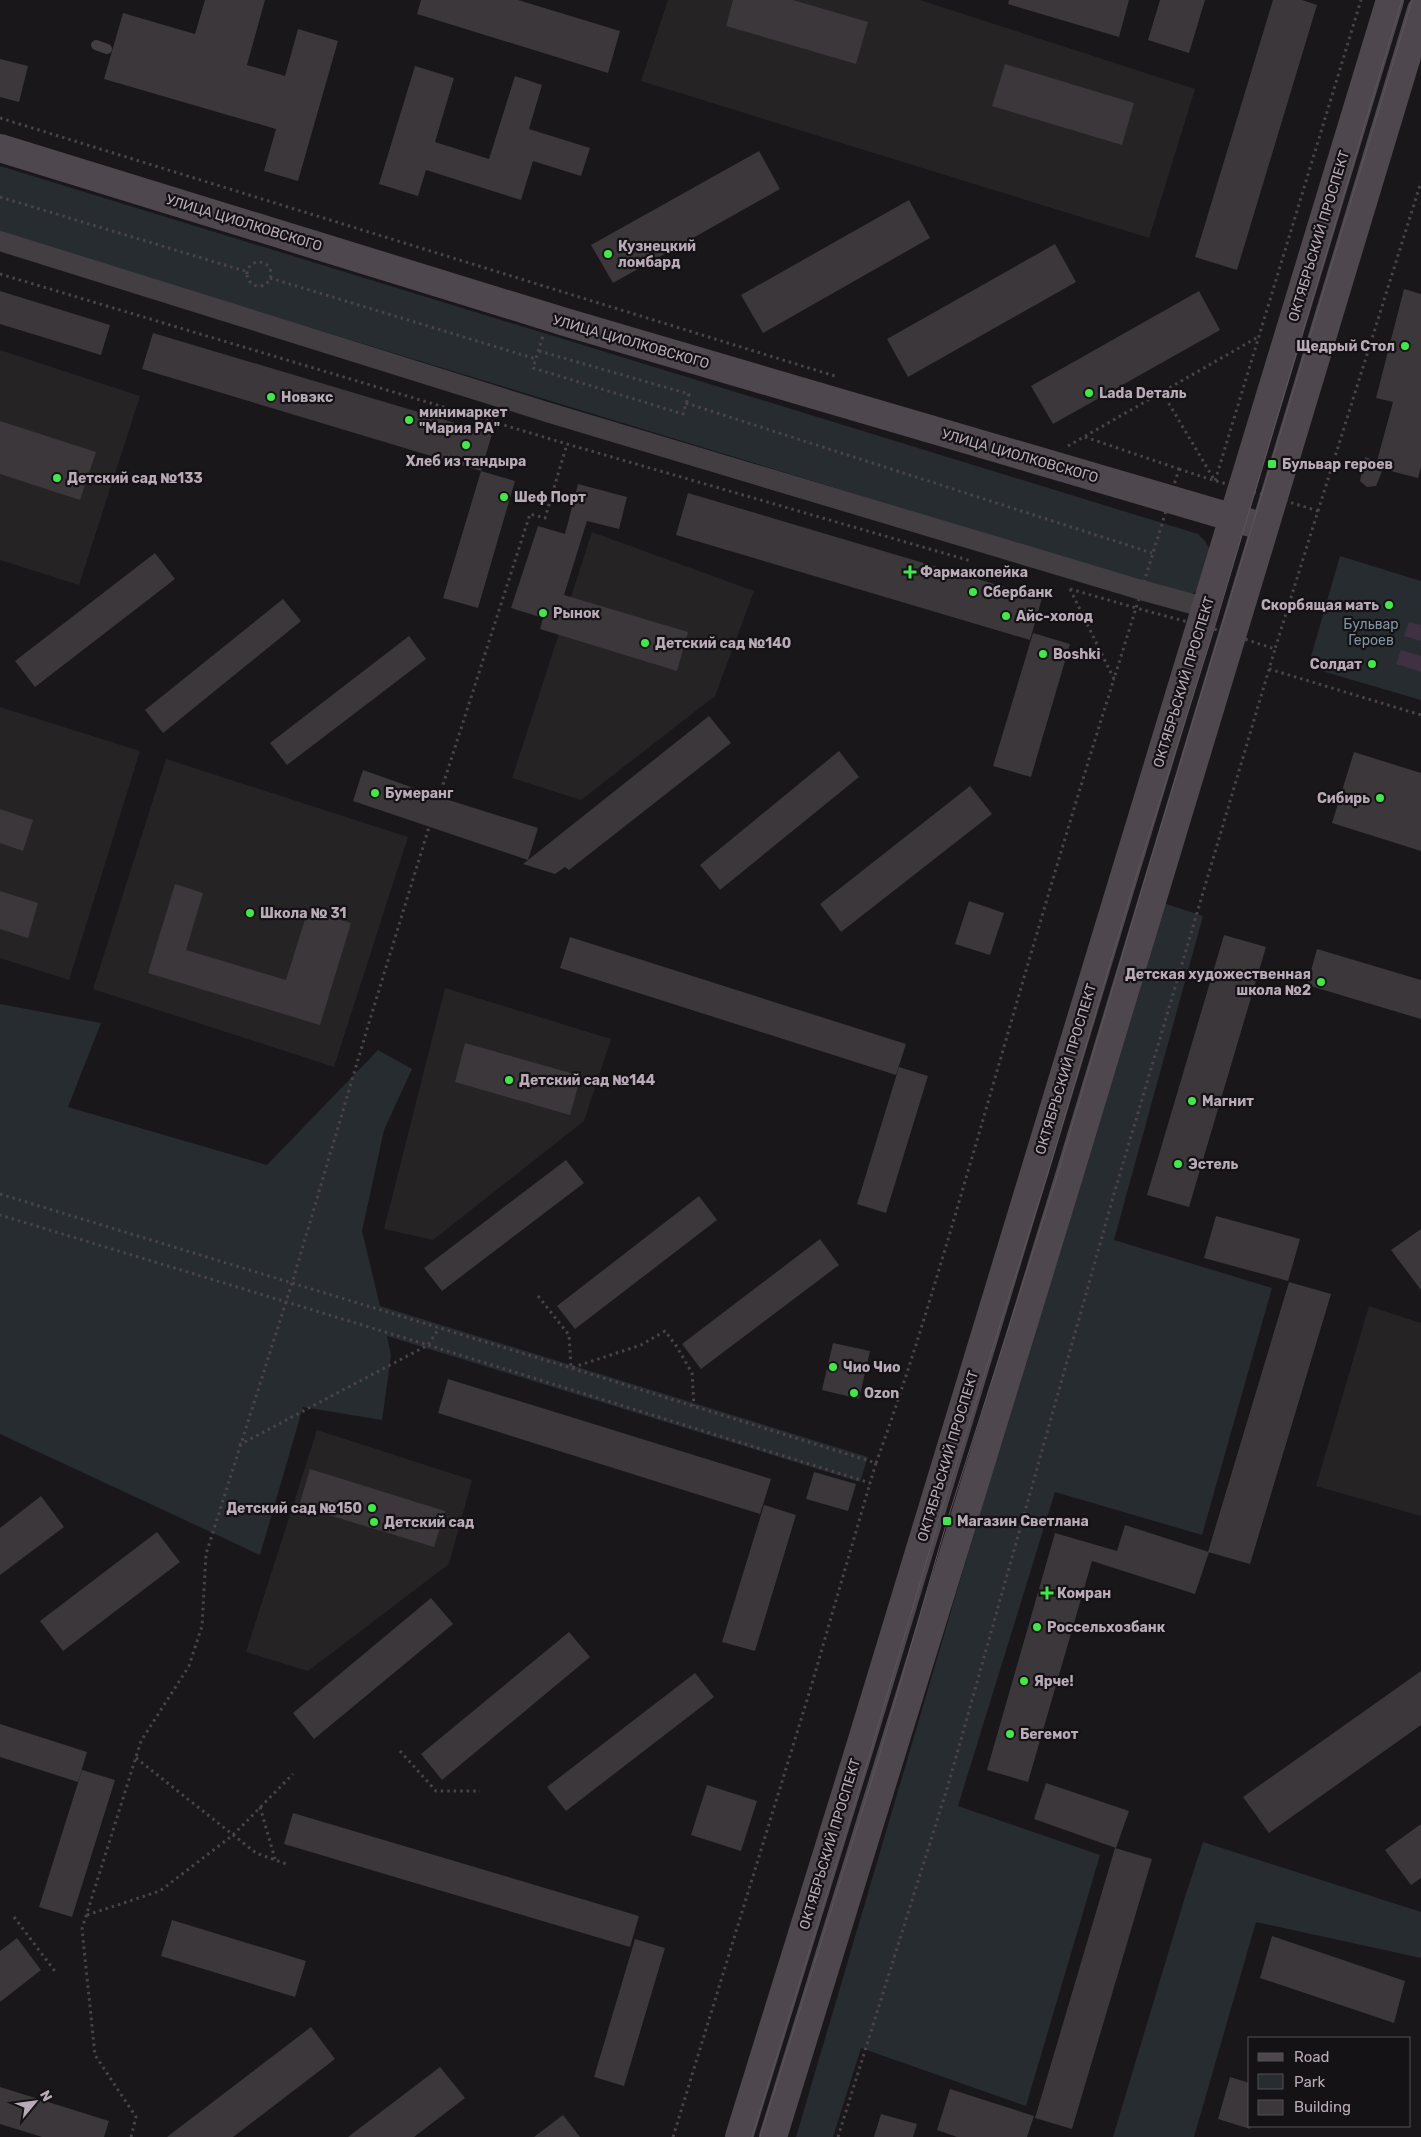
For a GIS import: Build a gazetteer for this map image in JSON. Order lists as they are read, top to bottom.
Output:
{
  "streets": {
    "main road": ["УЛИЦА ЦИОЛКОВСКОГО", "ОКТЯБРЬСКИЙ ПРОСПЕКТ"]
  },
  "crossings": [
    ["УЛИЦА ЦИОЛКОВСКОГО", "ОКТЯБРЬСКИЙ ПРОСПЕКТ"]
  ],
  "parks": ["Бульвар Героев"],
  "places": {
    "other": [
      "Кузнецкий ломбард",
      "Щедрый Стол",
      "Lada Dеталь",
      "Новэкс",
      "минимаркет \"Мария РА\"",
      "Хлеб из тандыра",
      "Детский сад №133",
      "Шеф Порт",
      "Сбербанк",
      "Скорбящая мать",
      "Рынок",
      "Айс-холод",
      "Детский сад №140",
      "Boshki",
      "Солдат",
      "Бумеранг",
      "Сибирь",
      "Школа № 31",
      "Детская художественная школа №2",
      "Детский сад №144",
      "Магнит",
      "Эстель",
      "Чио Чио",
      "Ozon",
      "Детский сад №150",
      "Детский сад",
      "Россельхозбанк",
      "Ярче!",
      "Бегемот"
    ],
    "transit": ["Бульвар героев", "Магазин Светлана"],
    "health": ["Фармакопейка", "Комран"]
  },
  "legend": ["Road", "Park", "Building"],
  "north": "top right"
}
